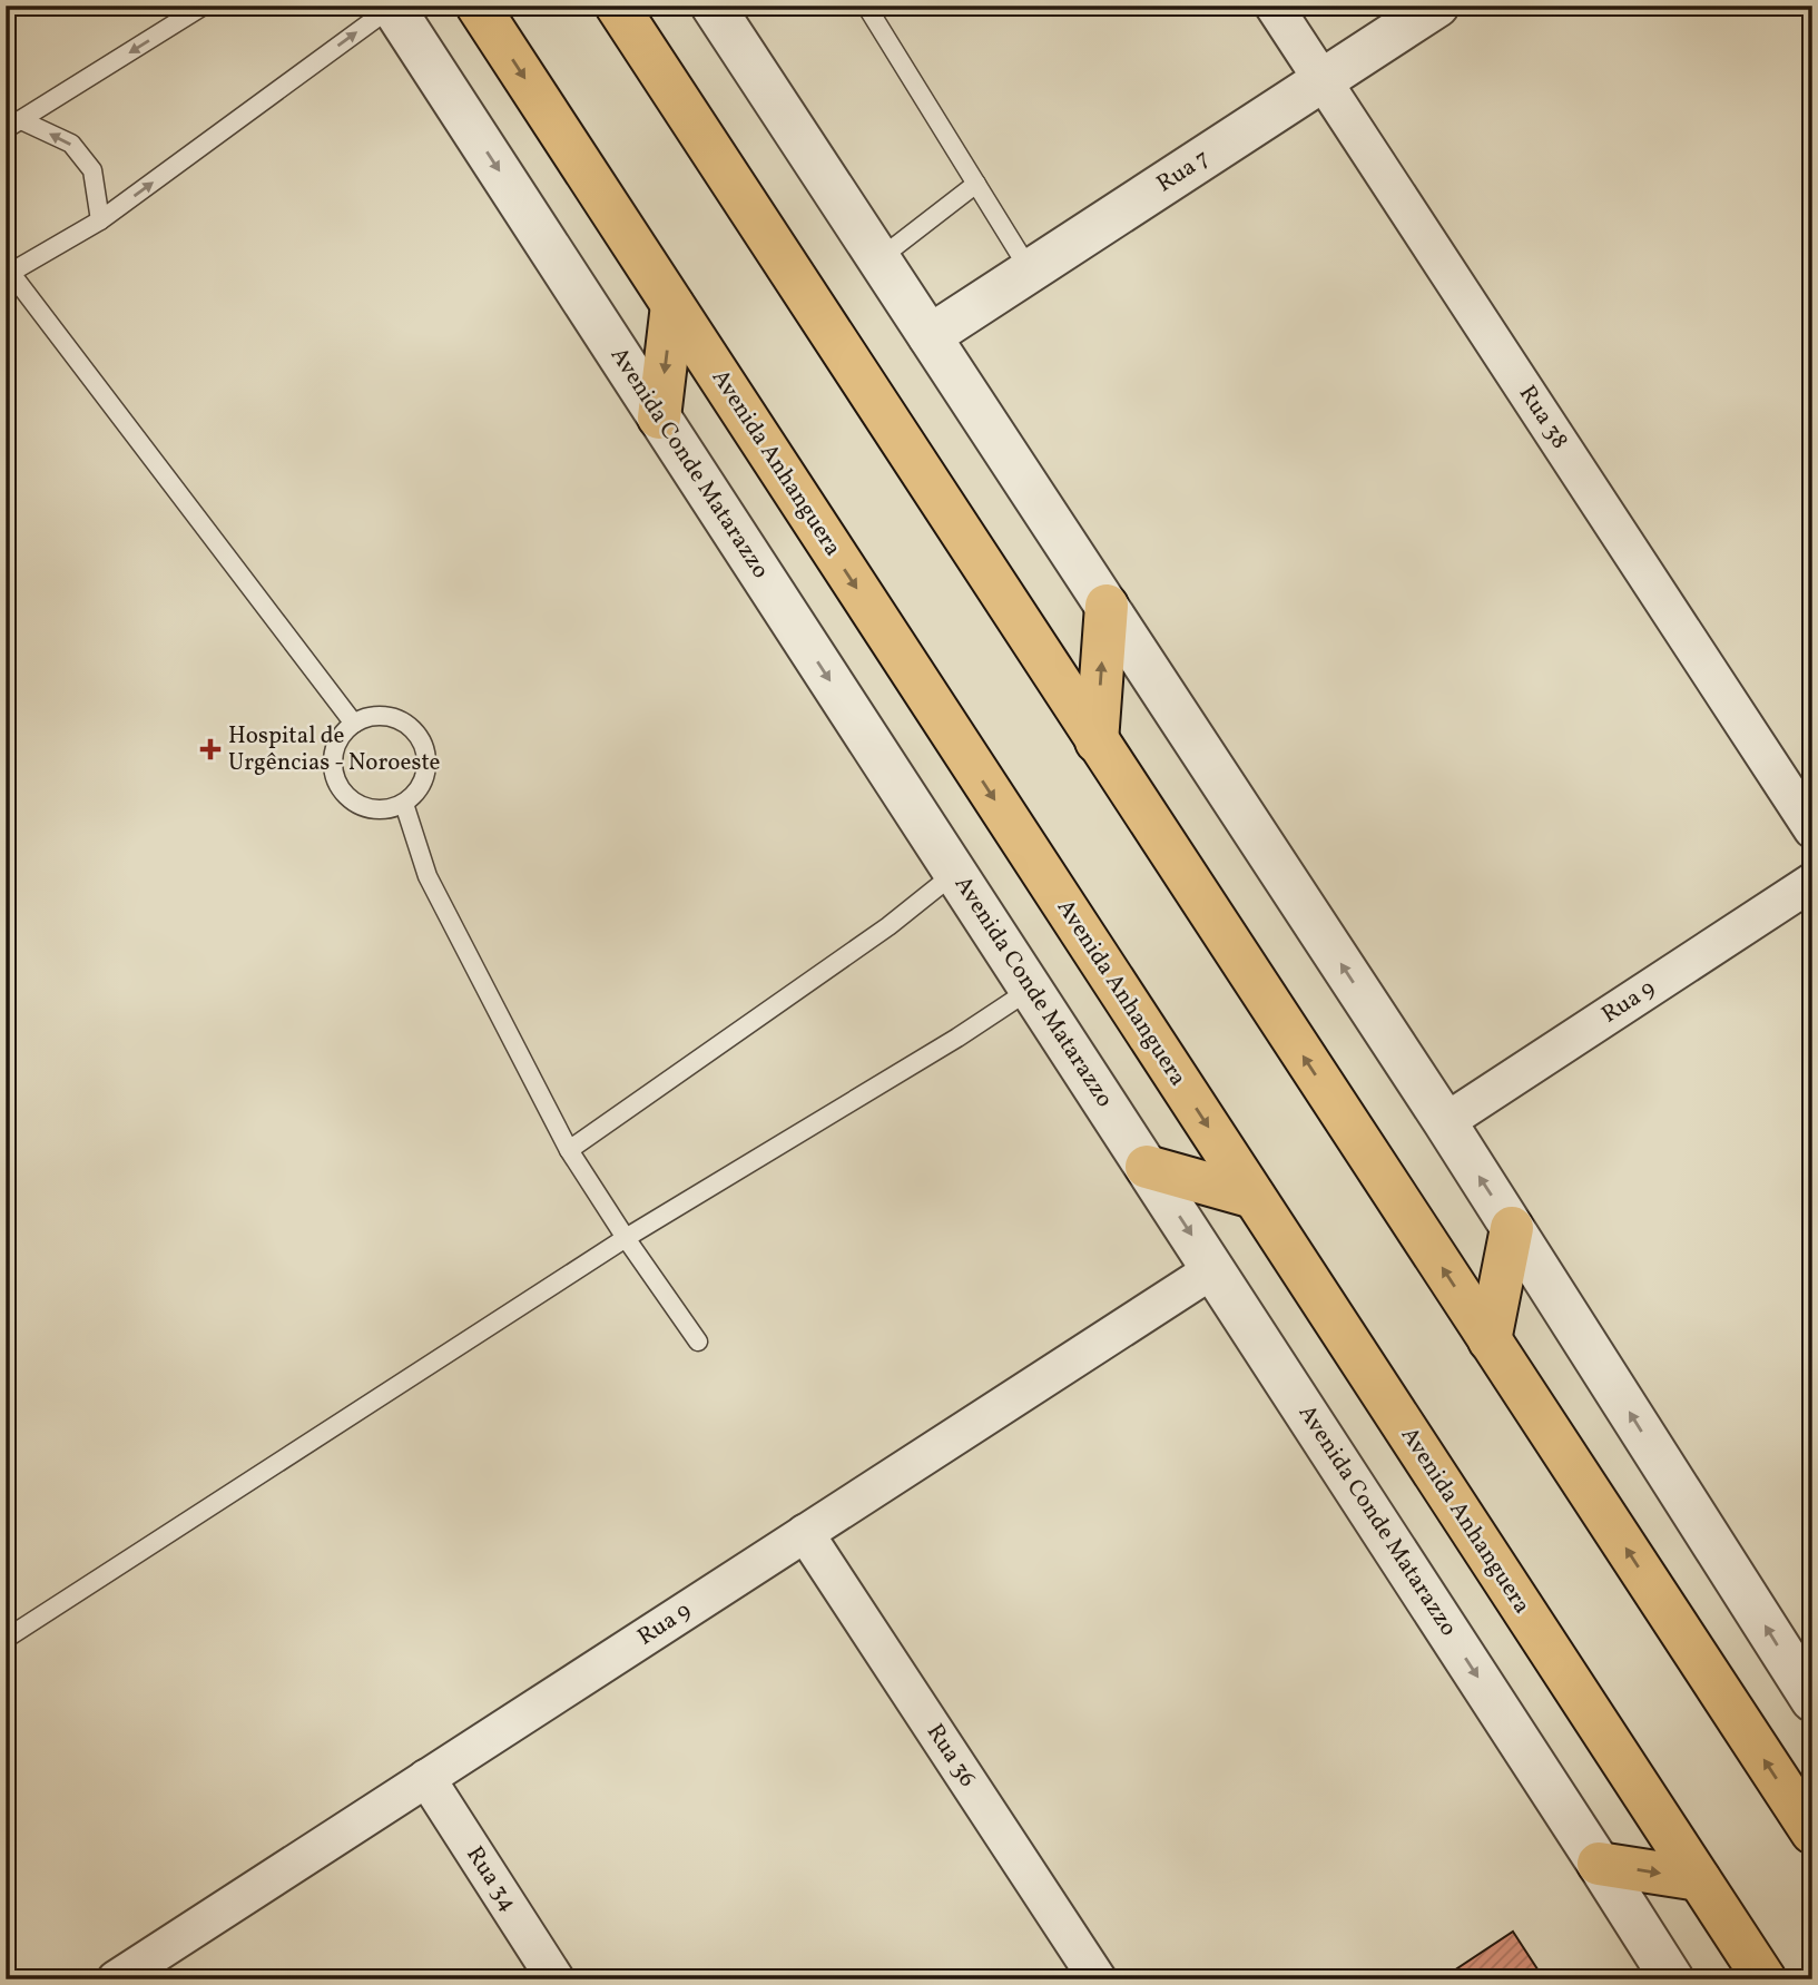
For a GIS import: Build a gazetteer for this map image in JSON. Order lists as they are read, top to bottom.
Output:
{
  "streets": {
    "highway": ["Avenida Anhanguera"],
    "street": [
      "Rua 7",
      "Rua 38",
      "Avenida Conde Matarazzo",
      "Rua 9",
      "Rua 36",
      "Rua 34"
    ]
  },
  "crossings": [
    ["Rua 7", "Rua 38"],
    ["Avenida Conde Matarazzo", "Rua 9"],
    ["Rua 9", "Rua 36"],
    ["Rua 9", "Rua 34"]
  ],
  "places": {
    "health": ["Hospital de Urgências - Noroeste"]
  }
}
